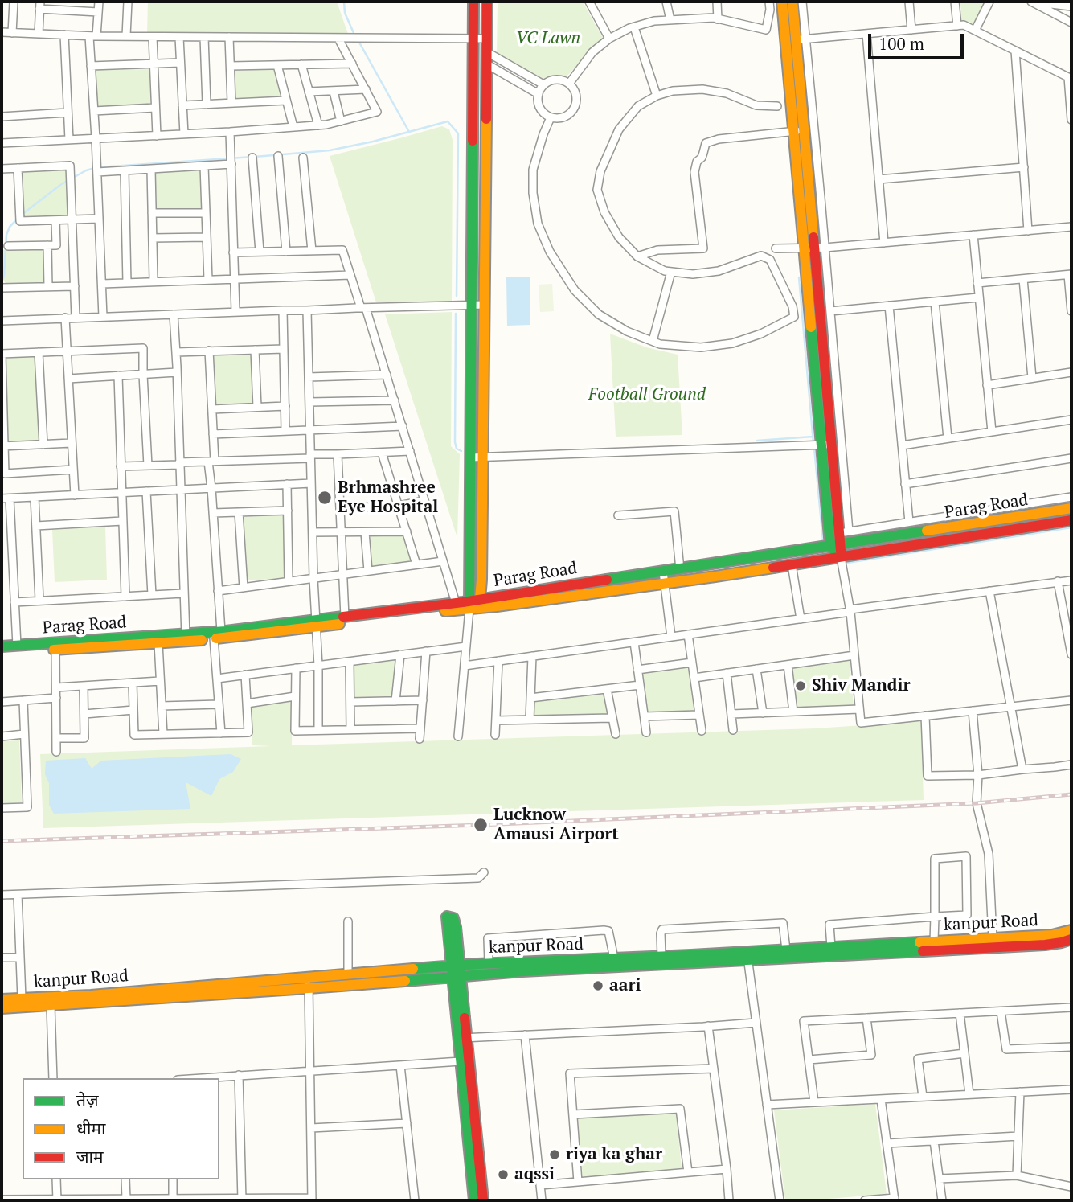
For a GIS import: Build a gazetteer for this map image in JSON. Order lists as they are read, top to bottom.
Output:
{
  "streets": {
    "street": ["Parag Road", "kanpur Road"]
  },
  "parks": ["VC Lawn", "Football Ground"],
  "places": [
    "Brhmashree Eye Hospital",
    "Shiv Mandir",
    "Lucknow Amausi Airport",
    "aari",
    "riya ka ghar",
    "aqssi"
  ],
  "legend": ["तेज़", "धीमा", "जाम"],
  "scale_bar": "100 m"
}
